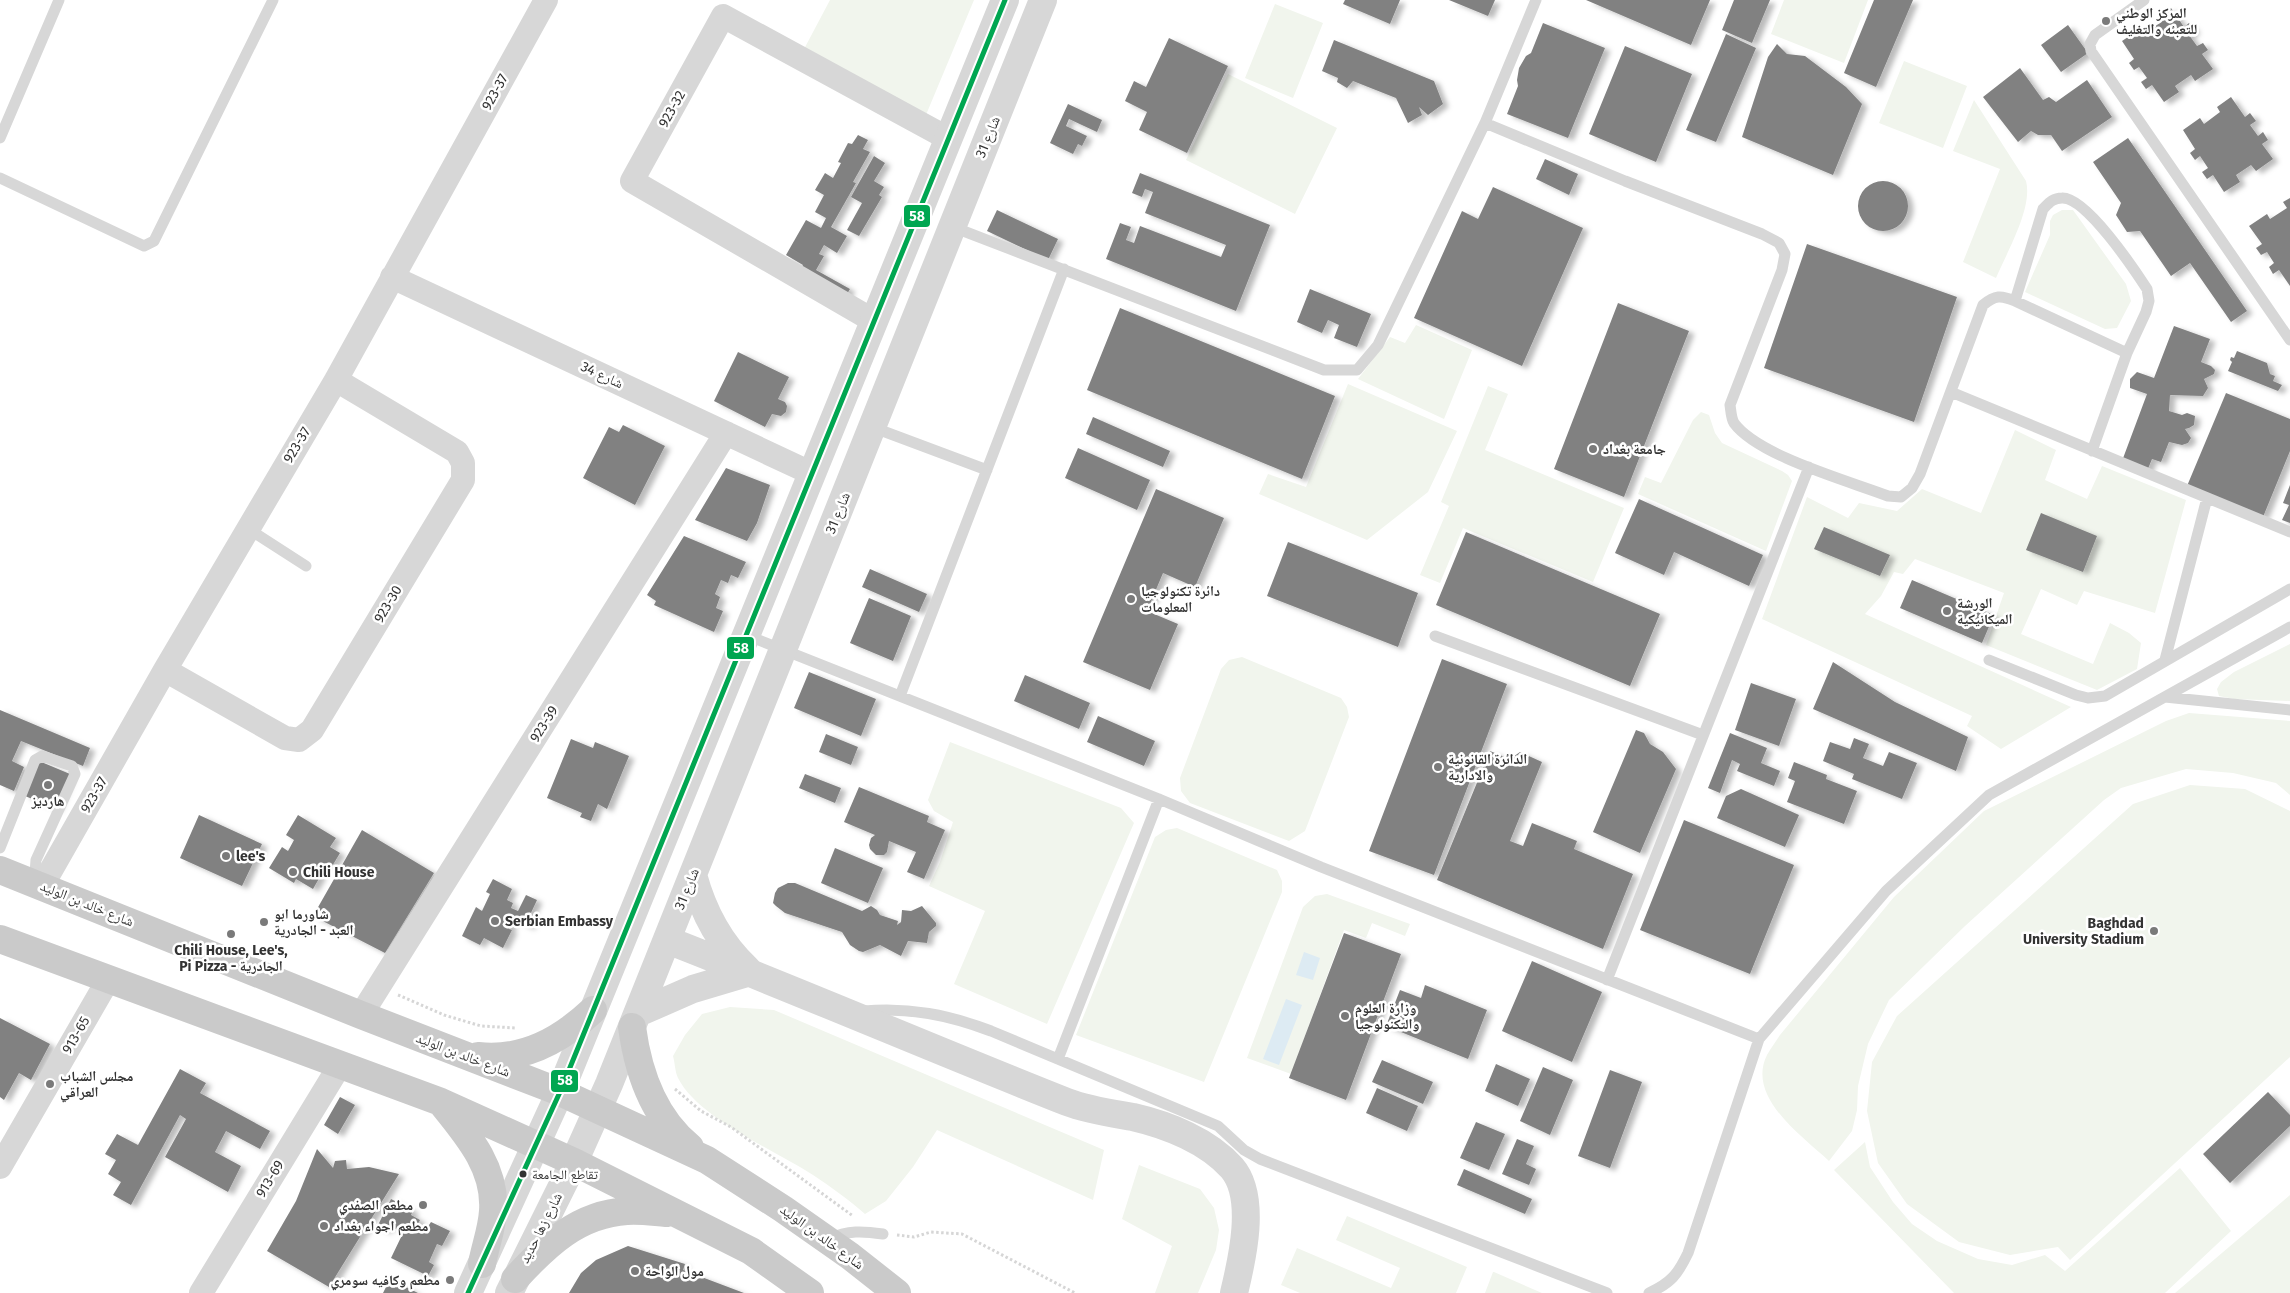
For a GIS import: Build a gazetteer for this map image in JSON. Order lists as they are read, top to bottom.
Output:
{
  "streets": {
    "main road": ["شارع خالد بن الوليد"],
    "street": [
      "923-37",
      "923-32",
      "شارع 31",
      "شارع 34",
      "923-30",
      "923-39",
      "913-65",
      "913-69",
      "شارع زها حديد"
    ]
  },
  "crossings": [
    ["923-37", "شارع 34"],
    ["923-37", "923-30"],
    ["923-37", "شارع خالد بن الوليد"],
    ["شارع 31", "شارع خالد بن الوليد"],
    ["شارع 31", "شارع زها حديد"],
    ["شارع 34", "923-39"],
    ["923-39", "شارع خالد بن الوليد"],
    ["شارع خالد بن الوليد", "شارع زها حديد"]
  ],
  "places": [
    "المركز الوطني للتعبئه والتغليف",
    "جامعة بغداد",
    "دائرة تكنولوجيا المعلومات",
    "الورشة الميكانيكية",
    "الدائرة القانونية والادارية",
    "هارديز",
    "lee's",
    "Chili House",
    "Serbian Embassy",
    "شاورما ابو العبد - الجادرية",
    "Baghdad University Stadium",
    "Chili House, Lee's, Pi Pizza - الجادرية",
    "وزارة العلوم والتكنولوجيا",
    "مجلس الشباب العراقي",
    "تقاطع الجامعة",
    "مطعم الصفدي",
    "مطعم اجواء بغداد",
    "مول الواحة",
    "مطعم وكافيه سومري"
  ],
  "lines": ["transit line 58"]
}
